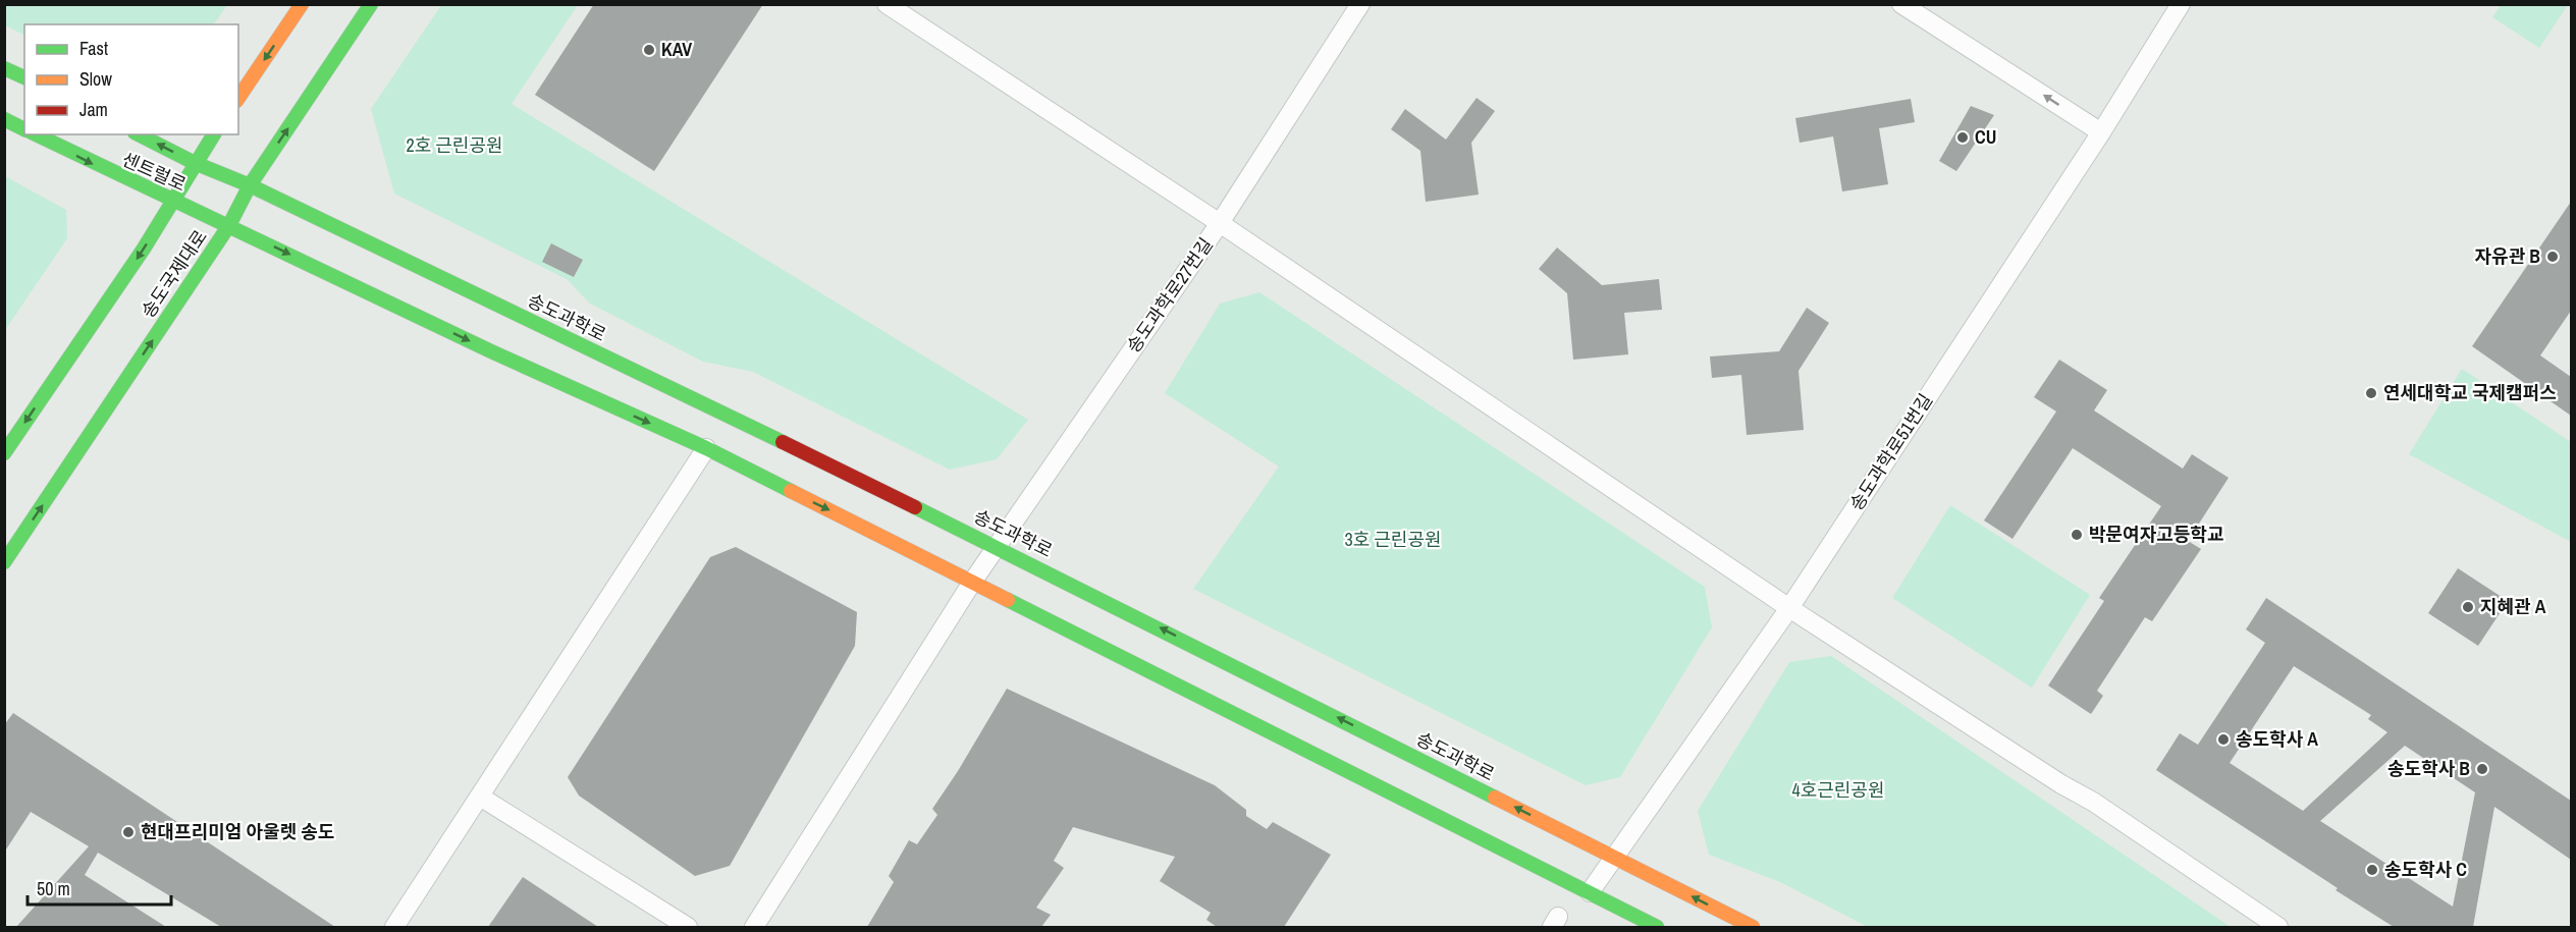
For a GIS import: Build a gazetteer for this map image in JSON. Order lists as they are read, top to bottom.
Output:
{
  "streets": {
    "main road": ["센트럴로", "송도국제대로", "송도과학로"],
    "street": ["송도과학로27번길", "송도과학로51번길"]
  },
  "crossings": [
    ["센트럴로", "송도국제대로"],
    ["센트럴로", "송도과학로"],
    ["송도국제대로", "송도과학로"],
    ["송도과학로27번길", "송도과학로"],
    ["송도과학로", "송도과학로51번길"]
  ],
  "parks": ["2호 근린공원", "3호 근린공원", "4호근린공원"],
  "places": [
    "KAV",
    "CU",
    "자유관 B",
    "연세대학교 국제캠퍼스",
    "박문여자고등학교",
    "지혜관 A",
    "송도학사 A",
    "송도학사 B",
    "현대프리미엄 아울렛 송도",
    "송도학사 C"
  ],
  "legend": ["Fast", "Slow", "Jam"],
  "scale_bar": "50 m"
}
